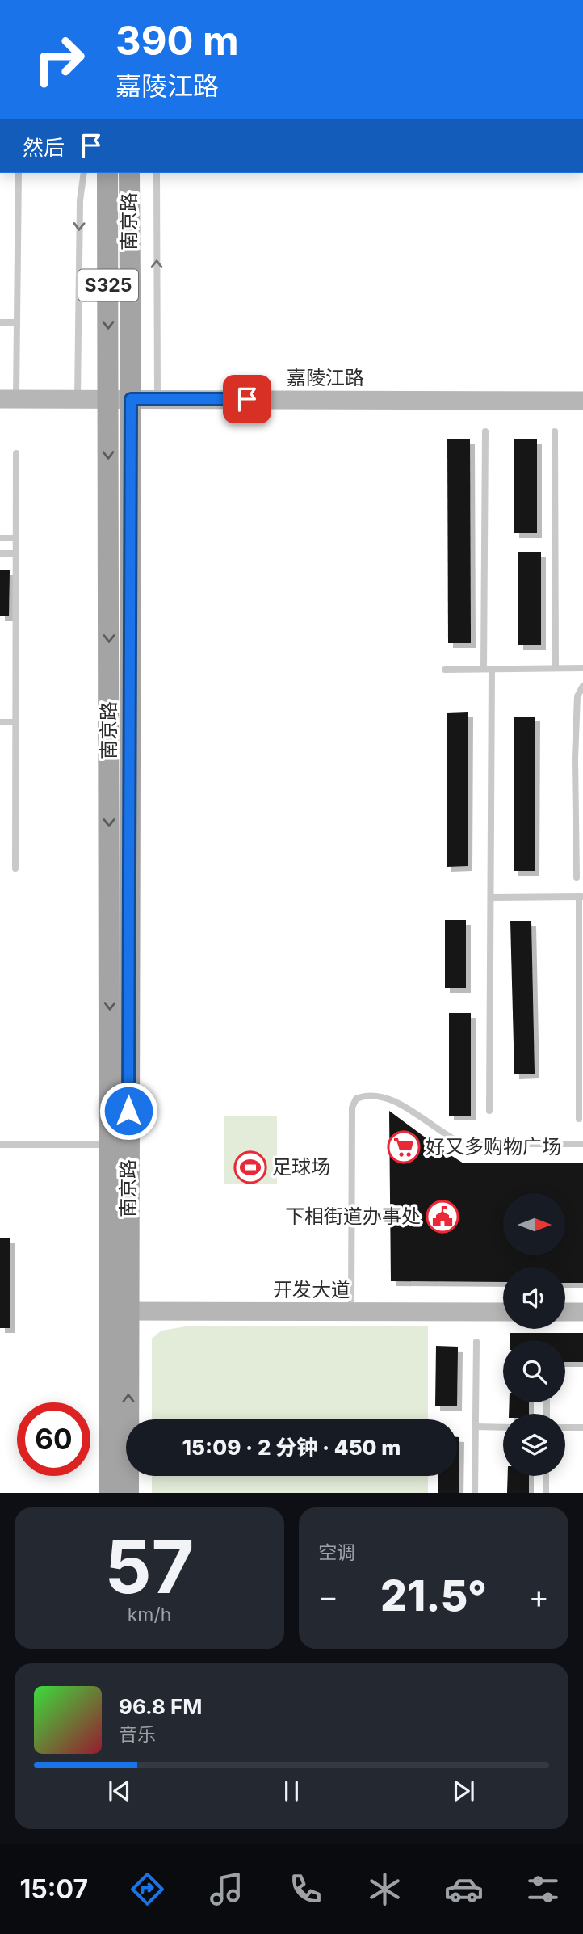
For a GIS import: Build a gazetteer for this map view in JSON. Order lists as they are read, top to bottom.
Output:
{
  "streets": {
    "main road": ["南京路", "S325"],
    "street": ["嘉陵江路", "开发大道"]
  },
  "crossings": [
    ["南京路", "嘉陵江路"],
    ["南京路", "开发大道"]
  ],
  "places": {
    "supermarket": ["好又多购物广场"],
    "sports": ["足球场"],
    "public building": ["下相街道办事处"]
  },
  "north": "right",
  "page": {
    "turn": ["390 m", "嘉陵江路"],
    "then": "然后",
    "limit": "60",
    "trip": "15:09 · 2 分钟 · 450 m",
    "tile": [
      ["57", "km/h"],
      "空调"
    ],
    "heat": ["−", "21.5°", "+"],
    "song": ["96.8 FM", "音乐"],
    "tabs": "15:07"
  }
}
